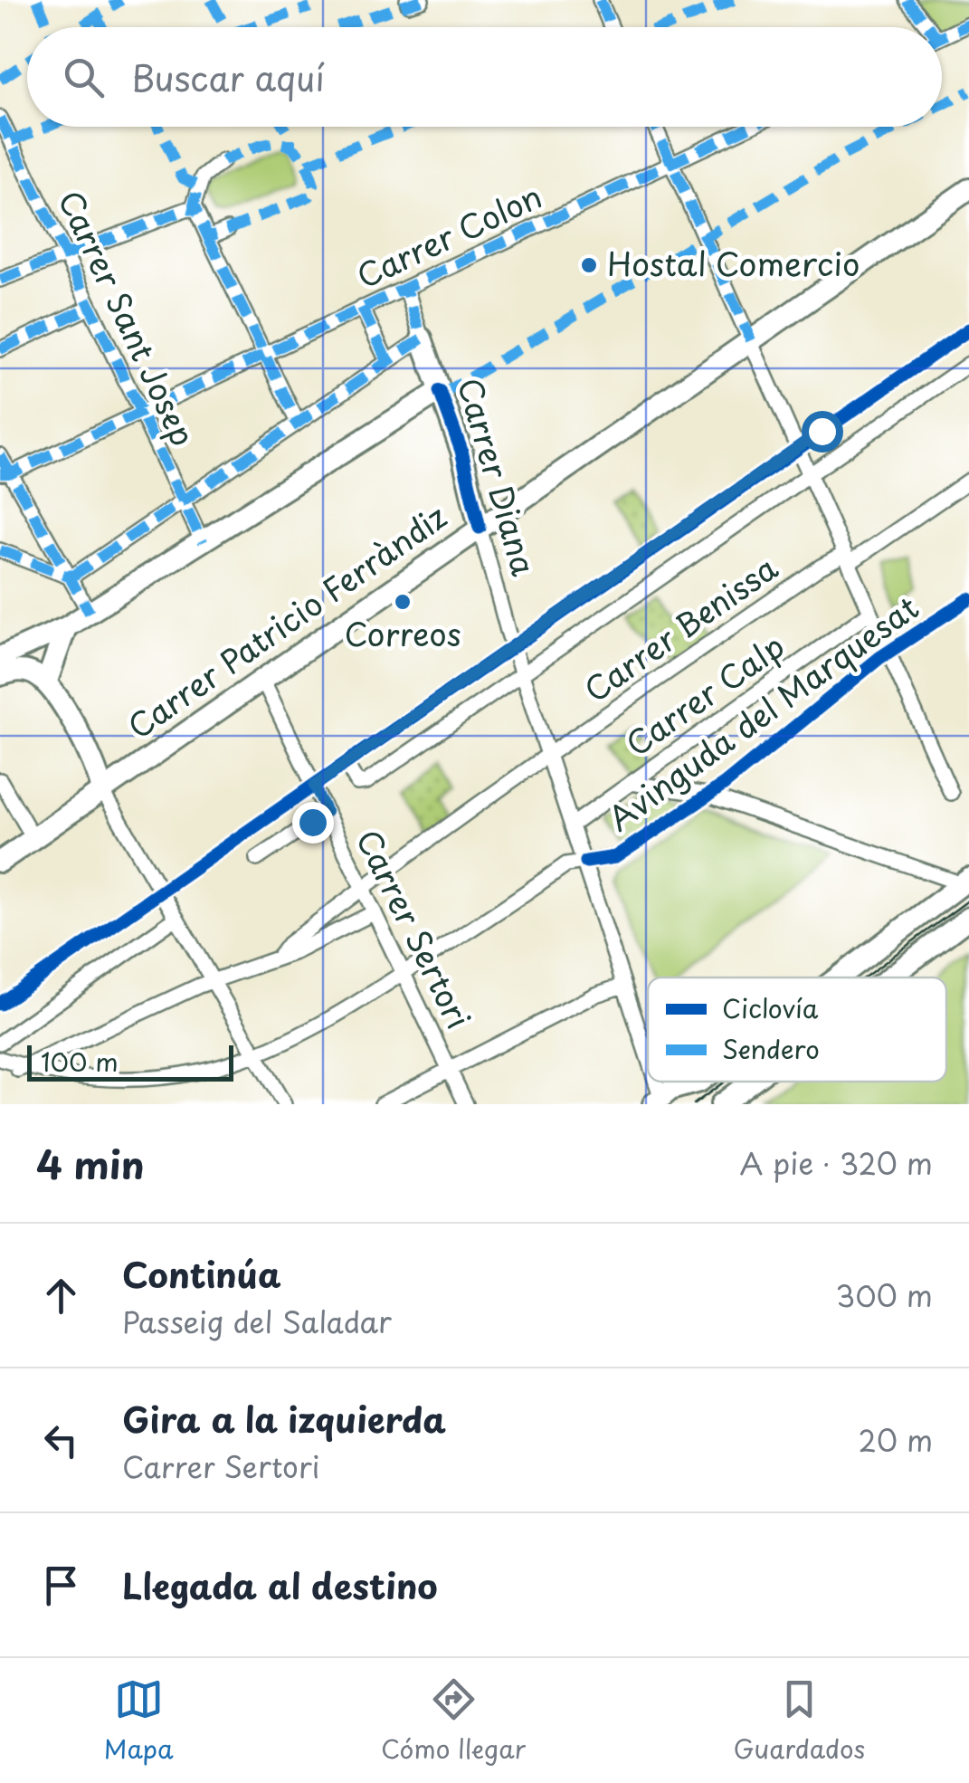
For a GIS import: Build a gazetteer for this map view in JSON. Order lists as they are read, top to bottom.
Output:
{
  "streets": {
    "main road": ["Carrer Diana", "Carrer Patricio Ferràndiz"],
    "street": [
      "Carrer Colon",
      "Carrer Sant Josep",
      "Carrer Benissa",
      "Carrer Calp",
      "Avinguda del Marquesat",
      "Carrer Sertori"
    ]
  },
  "crossings": [
    ["Carrer Colon", "Carrer Sant Josep"],
    ["Carrer Colon", "Carrer Diana"],
    ["Carrer Diana", "Carrer Patricio Ferràndiz"],
    ["Carrer Diana", "Carrer Benissa"],
    ["Carrer Diana", "Carrer Calp"],
    ["Carrer Diana", "Avinguda del Marquesat"],
    ["Carrer Patricio Ferràndiz", "Carrer Sertori"],
    ["Carrer Benissa", "Carrer Sertori"],
    ["Avinguda del Marquesat", "Carrer Sertori"]
  ],
  "places": ["Hostal Comercio", "Correos"],
  "legend": ["Ciclovía", "Sendero"],
  "scale_bar": "100 m",
  "page": {
    "search": "Buscar aquí",
    "scale": "100 m",
    "heading": ["4 min", "A pie · 320 m"],
    "list": [
      ["Continúa", "Passeig del Saladar", "300 m"],
      ["Gira a la izquierda", "Carrer Sertori", "20 m"],
      "Llegada al destino"
    ],
    "nav": ["Mapa", "Cómo llegar", "Guardados"]
  }
}
